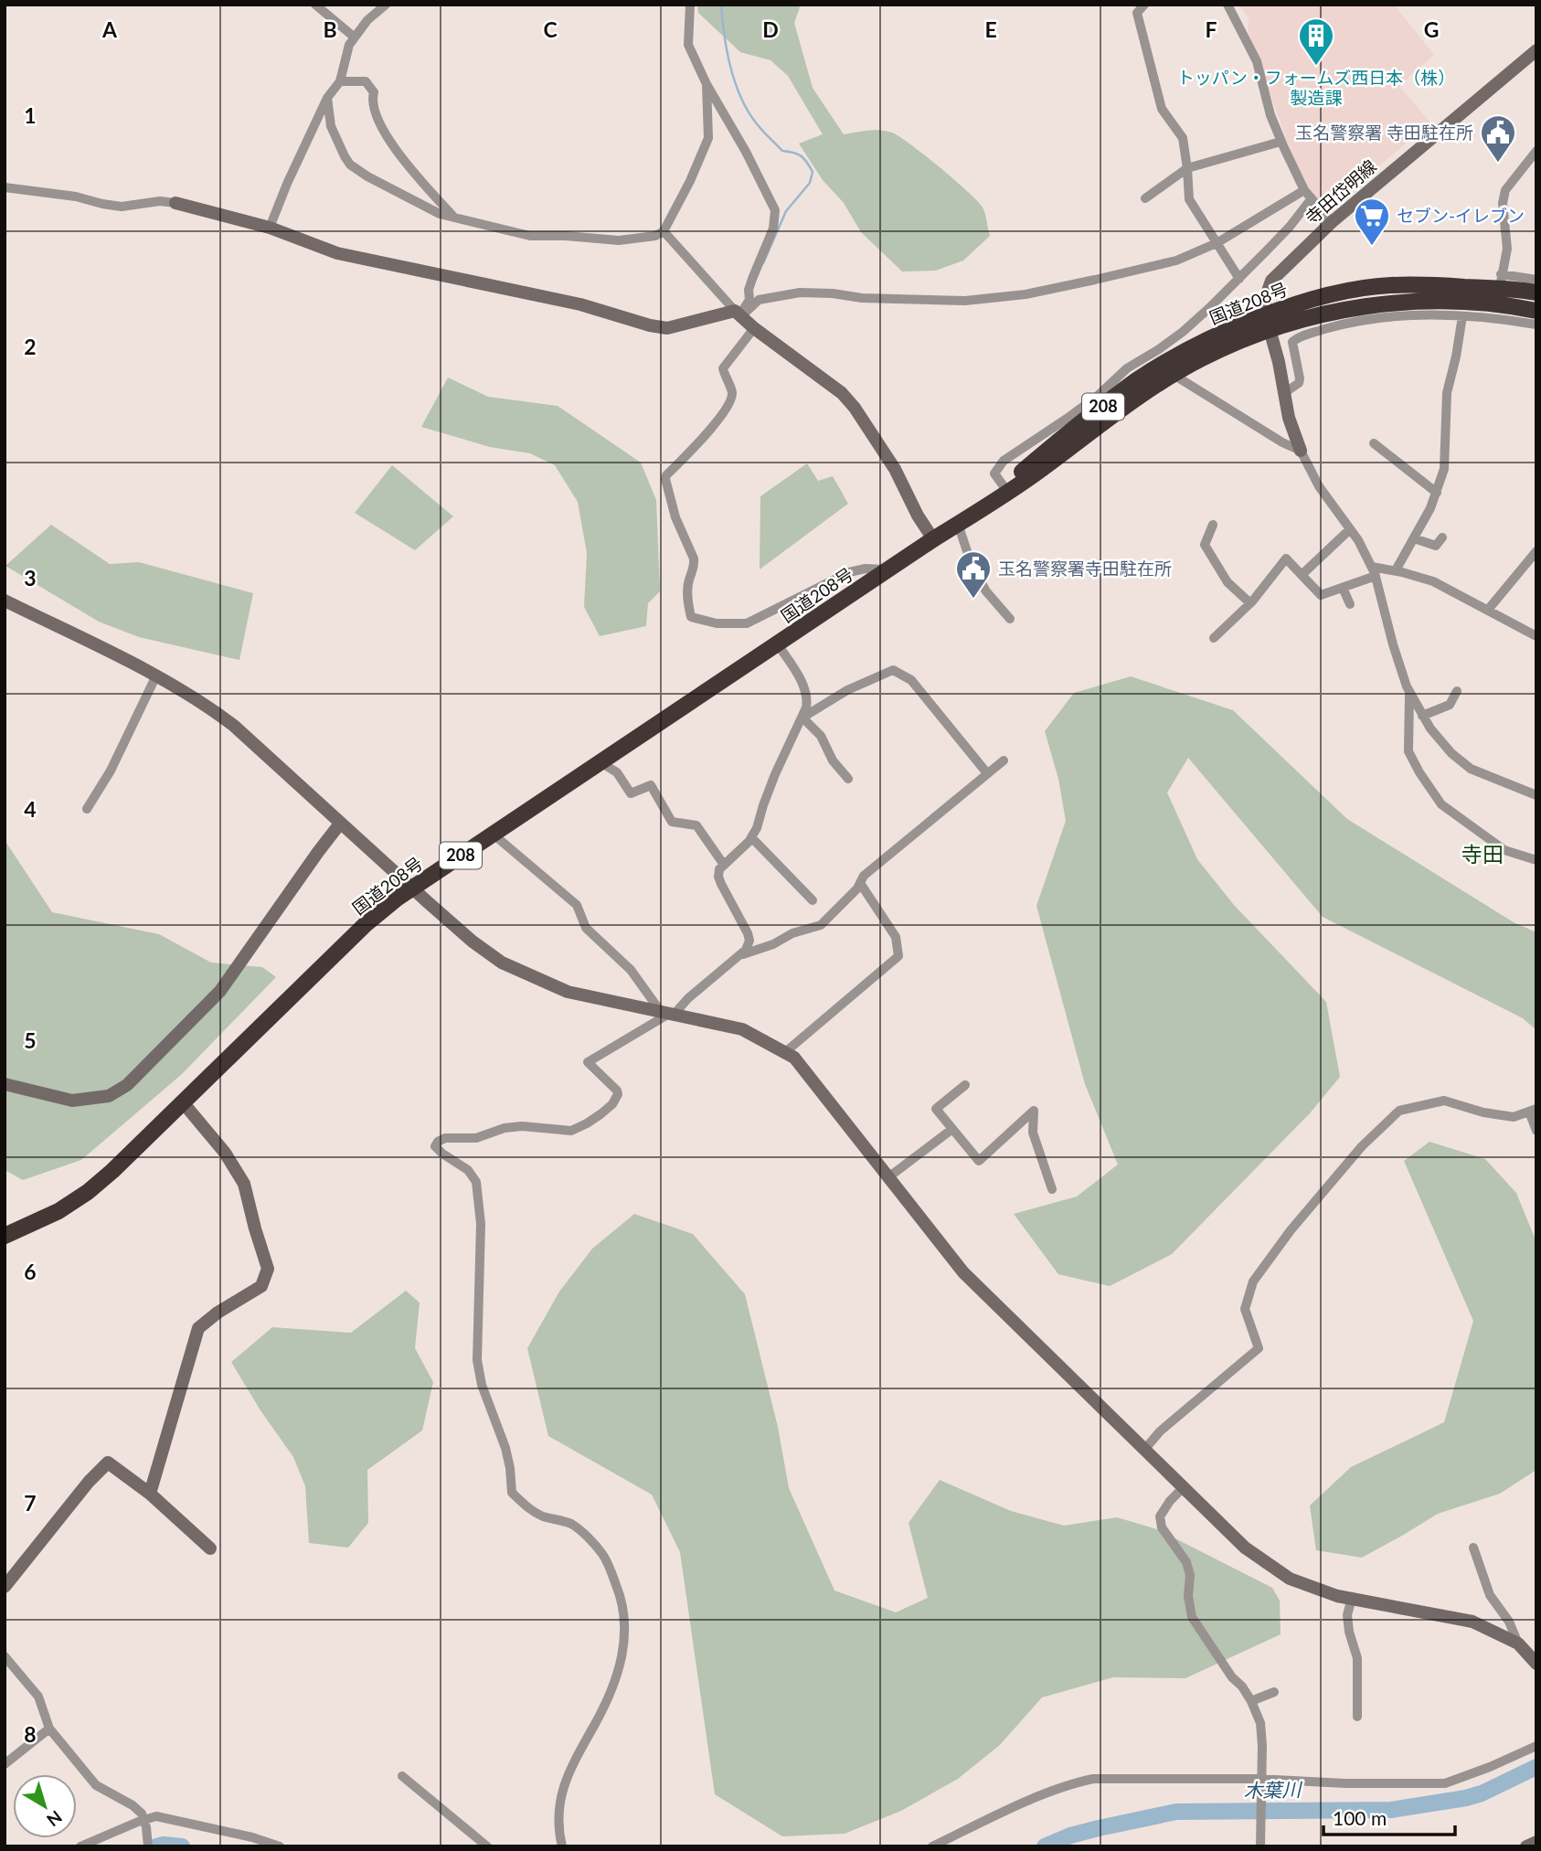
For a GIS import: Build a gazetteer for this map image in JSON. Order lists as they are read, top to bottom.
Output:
{
  "streets": {
    "highway": ["国道208号", "208"],
    "street": ["寺田岱明線"]
  },
  "crossings": [
    ["寺田岱明線", "国道208号"]
  ],
  "districts": ["寺田"],
  "water": ["木葉川"],
  "places": {
    "building": ["トッパン・フォームズ西日本（株） 製造課"],
    "public building": ["玉名警察署 寺田駐在所", "玉名警察署寺田駐在所"],
    "supermarket": ["セブン-イレブン"]
  },
  "scale_bar": "100 m",
  "north": "bottom right",
  "grid": {
    "columns": [
      "A",
      "B",
      "C",
      "D",
      "E",
      "F",
      "G"
    ],
    "rows": [
      "1",
      "2",
      "3",
      "4",
      "5",
      "6",
      "7",
      "8"
    ]
  }
}
